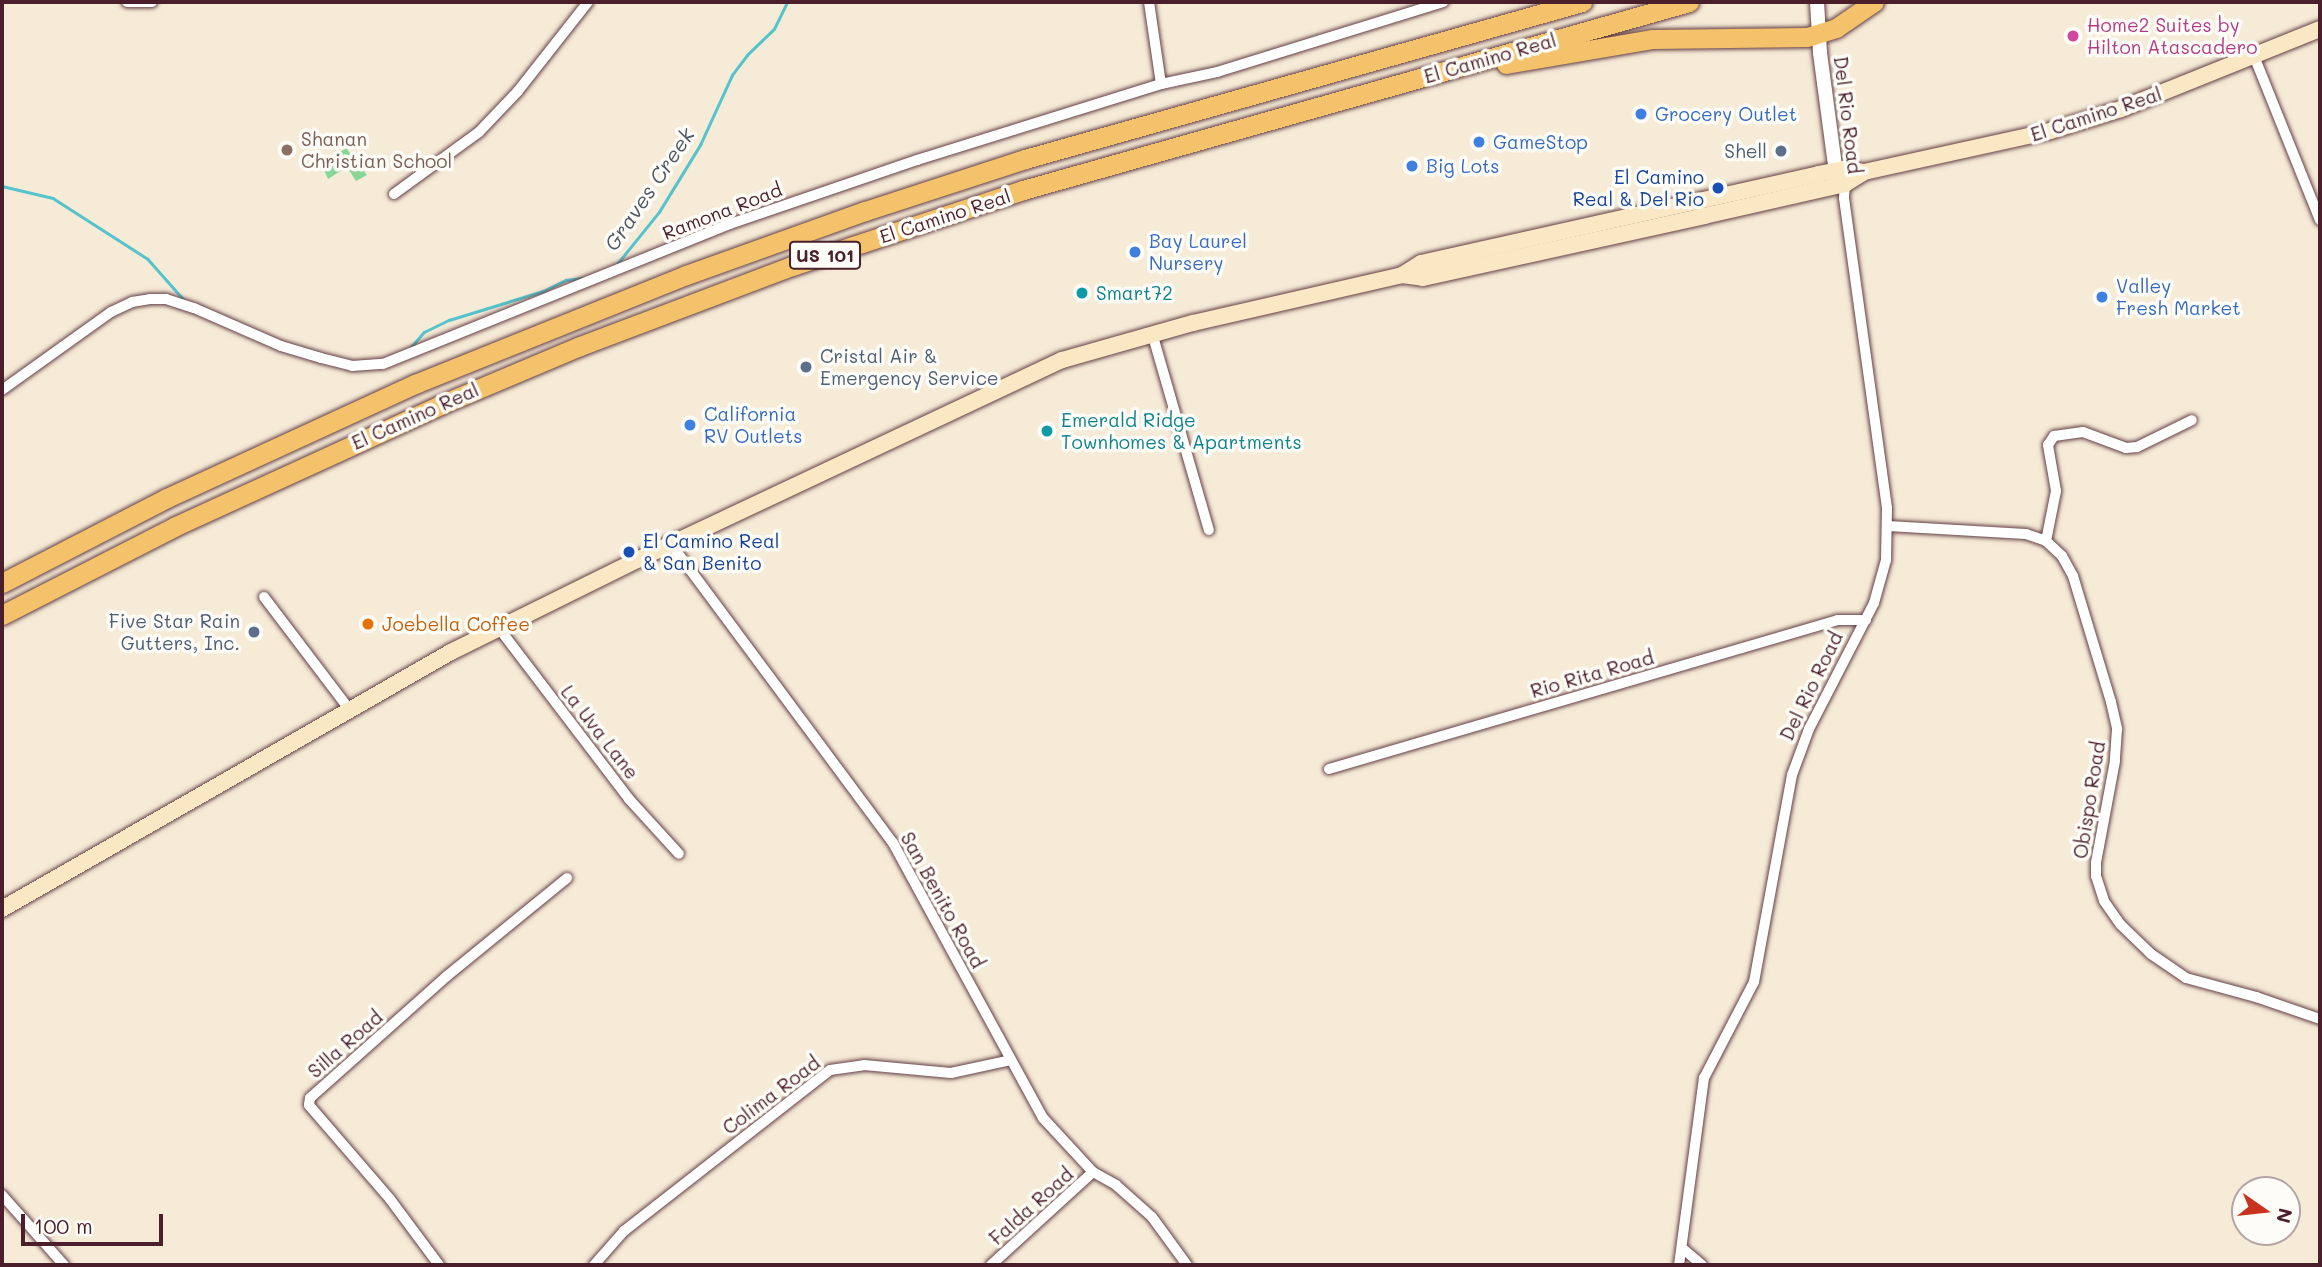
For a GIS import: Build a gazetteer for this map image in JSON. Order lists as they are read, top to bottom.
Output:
{
  "streets": {
    "highway": ["El Camino Real", "US 101"],
    "street": [
      "Del Rio Road",
      "Ramona Road",
      "Rio Rita Road",
      "La Uva Lane",
      "Obispo Road",
      "San Benito Road",
      "Silla Road",
      "Colima Road",
      "Falda Road"
    ]
  },
  "crossings": [
    ["El Camino Real", "Del Rio Road"],
    ["El Camino Real", "La Uva Lane"],
    ["El Camino Real", "San Benito Road"],
    ["Del Rio Road", "Rio Rita Road"],
    ["San Benito Road", "Colima Road"],
    ["San Benito Road", "Falda Road"]
  ],
  "water": ["Graves Creek"],
  "places": [
    "Home2 Suites by Hilton Atascadero",
    "Grocery Outlet",
    "GameStop",
    "Shanan Christian School",
    "Shell",
    "Big Lots",
    "El Camino Real & Del Rio",
    "Bay Laurel Nursery",
    "Smart72",
    "Valley Fresh Market",
    "Cristal Air & Emergency Service",
    "California RV Outlets",
    "Emerald Ridge Townhomes & Apartments",
    "El Camino Real & San Benito",
    "Joebella Coffee",
    "Five Star Rain Gutters, Inc."
  ],
  "scale_bar": "100 m",
  "north": "right"
}
